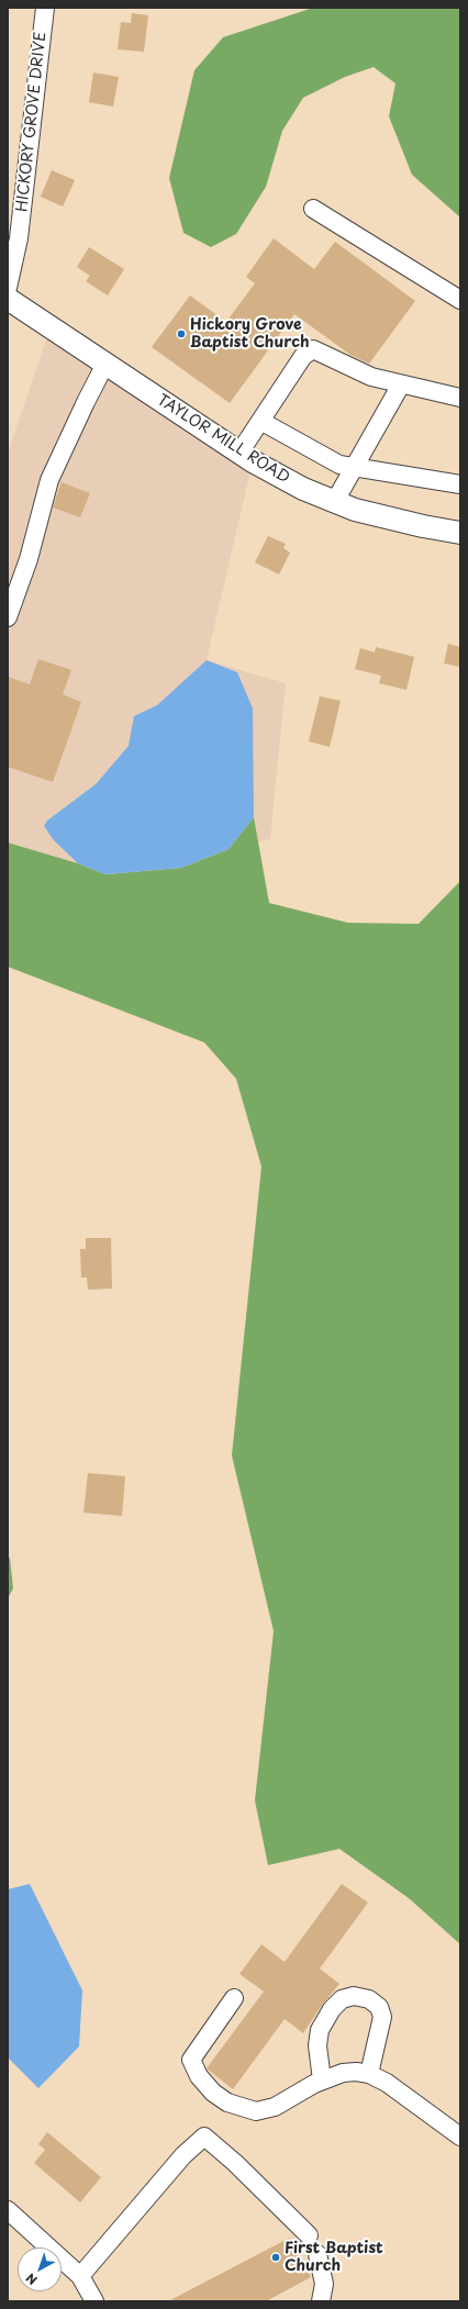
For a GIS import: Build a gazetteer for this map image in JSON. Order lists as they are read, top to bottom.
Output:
{
  "streets": {
    "main road": ["TAYLOR MILL ROAD"],
    "street": ["HICKORY GROVE DRIVE"]
  },
  "places": ["Hickory Grove Baptist Church", "First Baptist Church"],
  "north": "bottom left"
}
